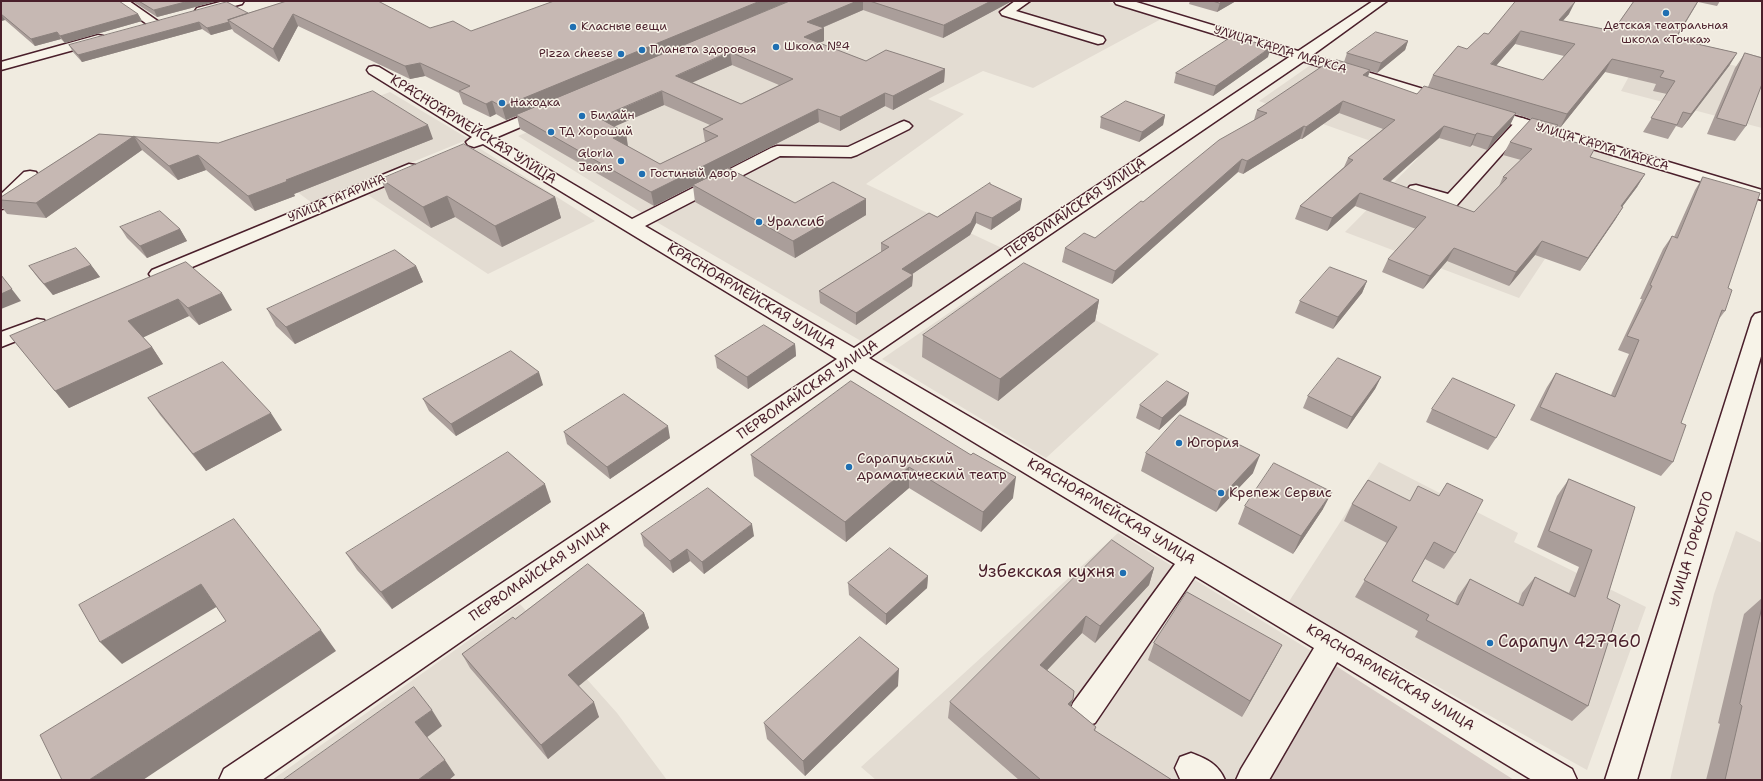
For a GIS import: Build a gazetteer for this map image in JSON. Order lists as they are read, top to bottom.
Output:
{
  "streets": {
    "street": [
      "УЛИЦА КАРЛА МАРКСА",
      "КРАСНОАРМЕЙСКАЯ УЛИЦА",
      "УЛИЦА ГАГАРИНА",
      "ПЕРВОМАЙСКАЯ УЛИЦА",
      "УЛИЦА ГОРЬКОГО"
    ]
  },
  "crossings": [
    ["УЛИЦА КАРЛА МАРКСА", "ПЕРВОМАЙСКАЯ УЛИЦА"],
    ["КРАСНОАРМЕЙСКАЯ УЛИЦА", "ПЕРВОМАЙСКАЯ УЛИЦА"]
  ],
  "places": [
    "Детская театральная школа «Точка»",
    "Класные вещи",
    "Школа №4",
    "Планета здоровья",
    "Pizza cheese",
    "Находка",
    "Билайн",
    "ТД Хороший",
    "Gloria Jeans",
    "Гостиный двор",
    "Уралсиб",
    "Югория",
    "Сарапульский драматический театр",
    "Крепеж Сервис",
    "Узбекская кухня",
    "Сарапул 427960"
  ]
}
